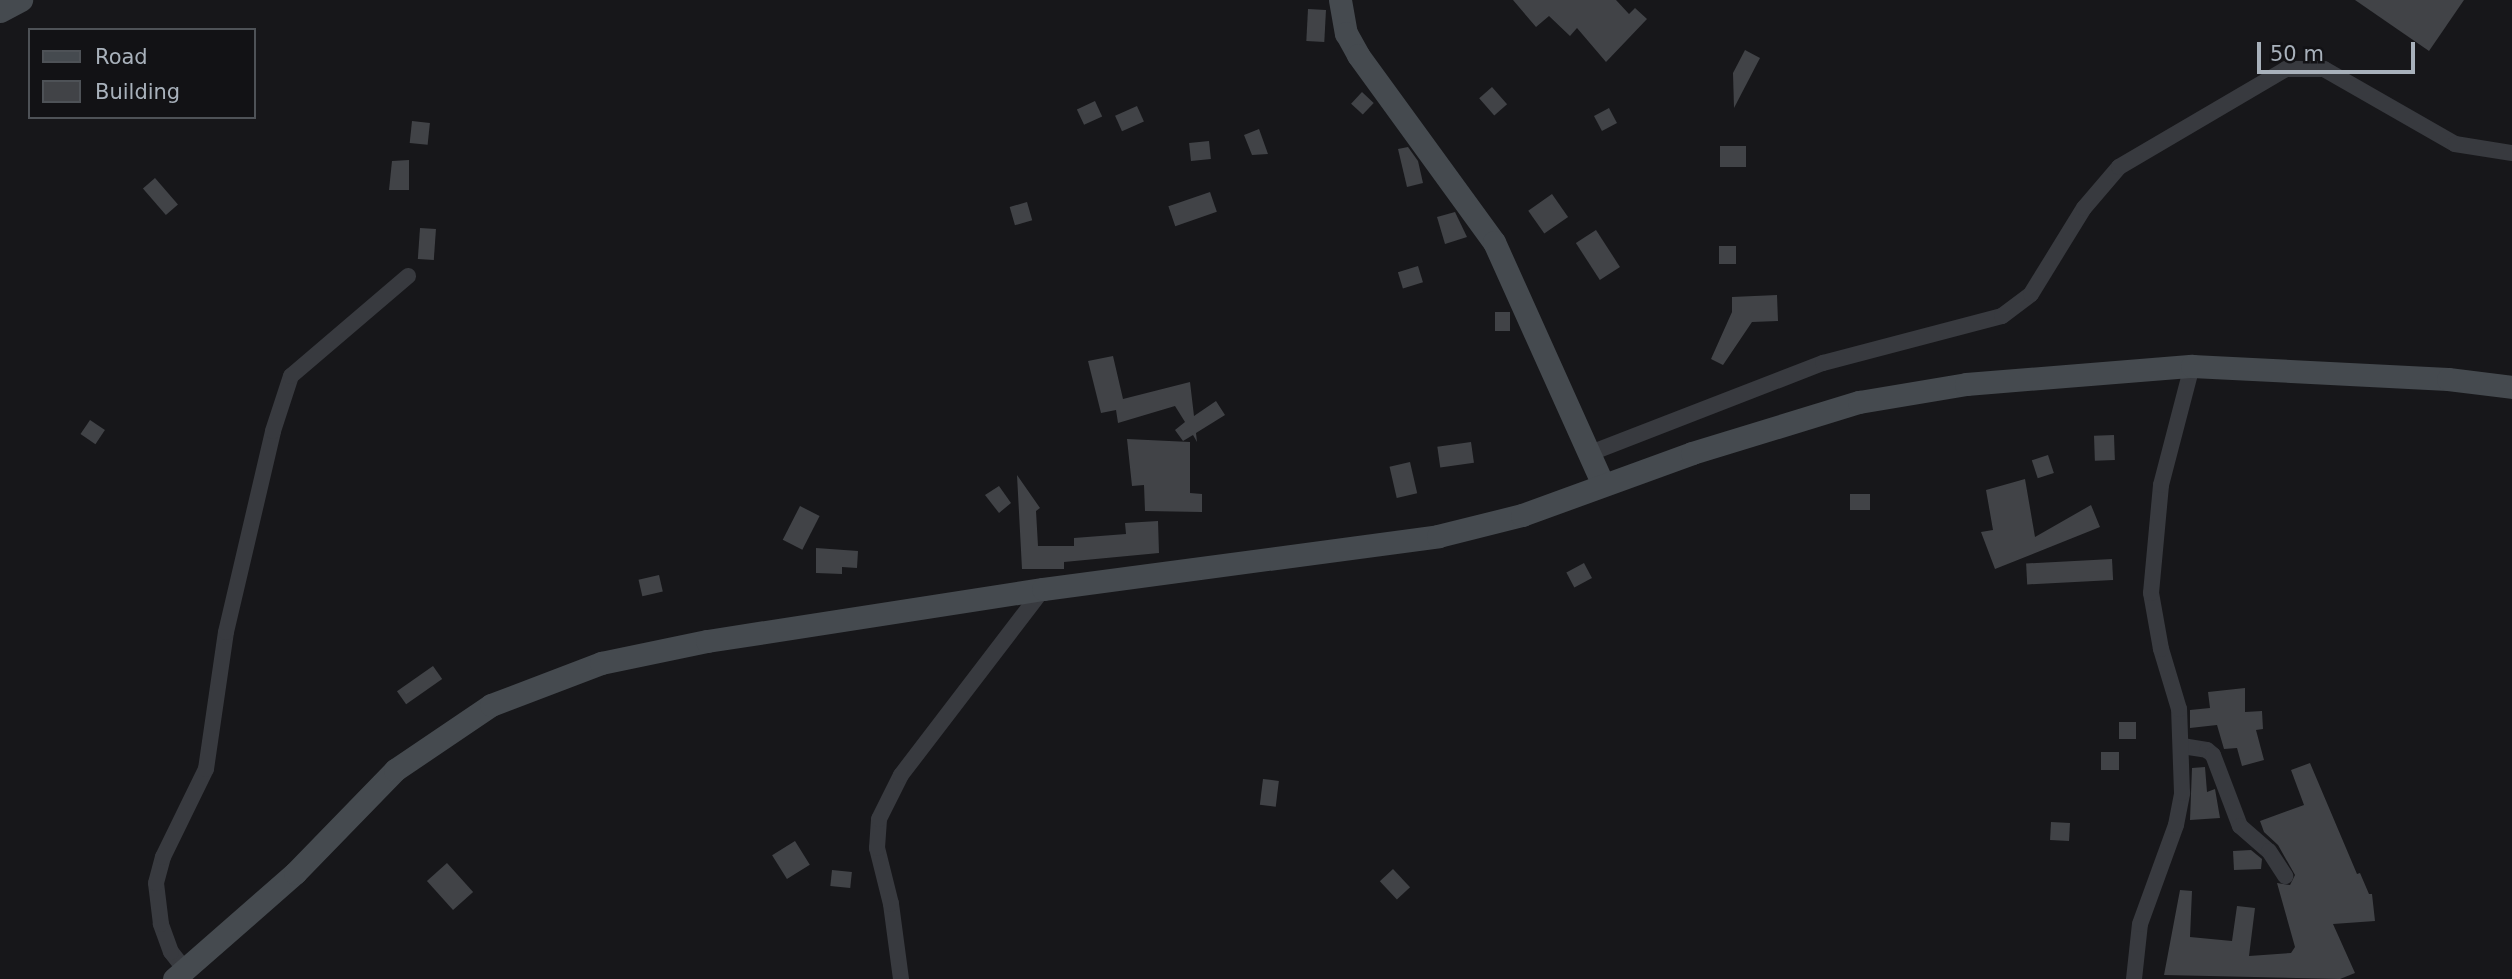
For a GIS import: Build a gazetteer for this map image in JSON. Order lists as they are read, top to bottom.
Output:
{
  "legend": ["Road", "Building"],
  "scale_bar": "50 m"
}
